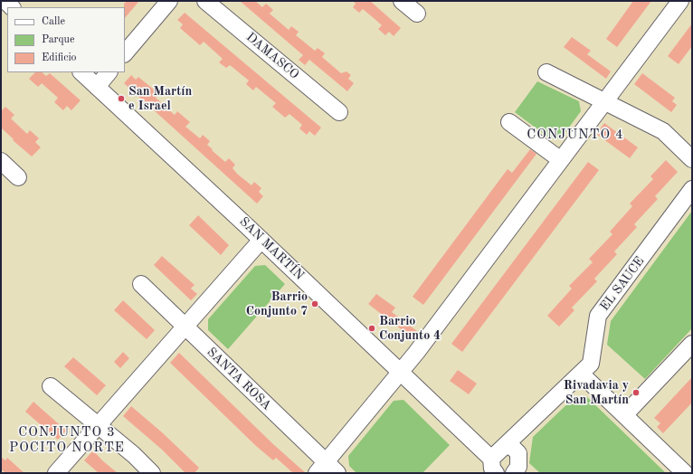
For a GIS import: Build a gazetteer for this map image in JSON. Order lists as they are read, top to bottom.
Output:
{
  "streets": {
    "street": [
      "DAMASCO",
      "SAN MARTÍN",
      "EL SAUCE",
      "SANTA ROSA"
    ]
  },
  "crossings": [
    ["SAN MARTÍN", "EL SAUCE"]
  ],
  "districts": ["CONJUNTO 4", "CONJUNTO 3 POCITO NORTE"],
  "places": [
    "San Martín e Israel",
    "Barrio Conjunto 7",
    "Barrio Conjunto 4",
    "Rivadavia y San Martín"
  ],
  "legend": ["Calle", "Parque", "Edificio"]
}
